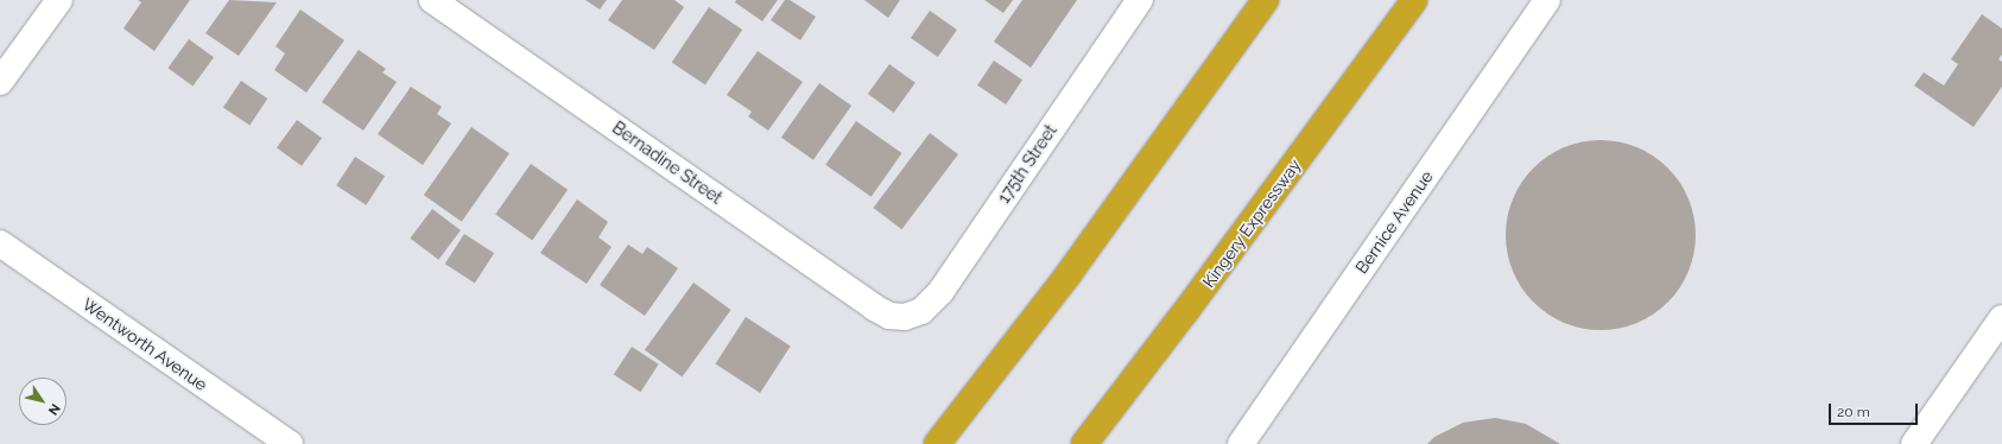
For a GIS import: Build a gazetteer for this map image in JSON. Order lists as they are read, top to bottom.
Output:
{
  "streets": {
    "highway": ["Kingery Expressway"],
    "street": [
      "Bernadine Street",
      "175th Street",
      "Bernice Avenue",
      "Wentworth Avenue"
    ]
  },
  "crossings": [
    ["Bernadine Street", "175th Street"]
  ],
  "scale_bar": "20 m",
  "north": "bottom right"
}
